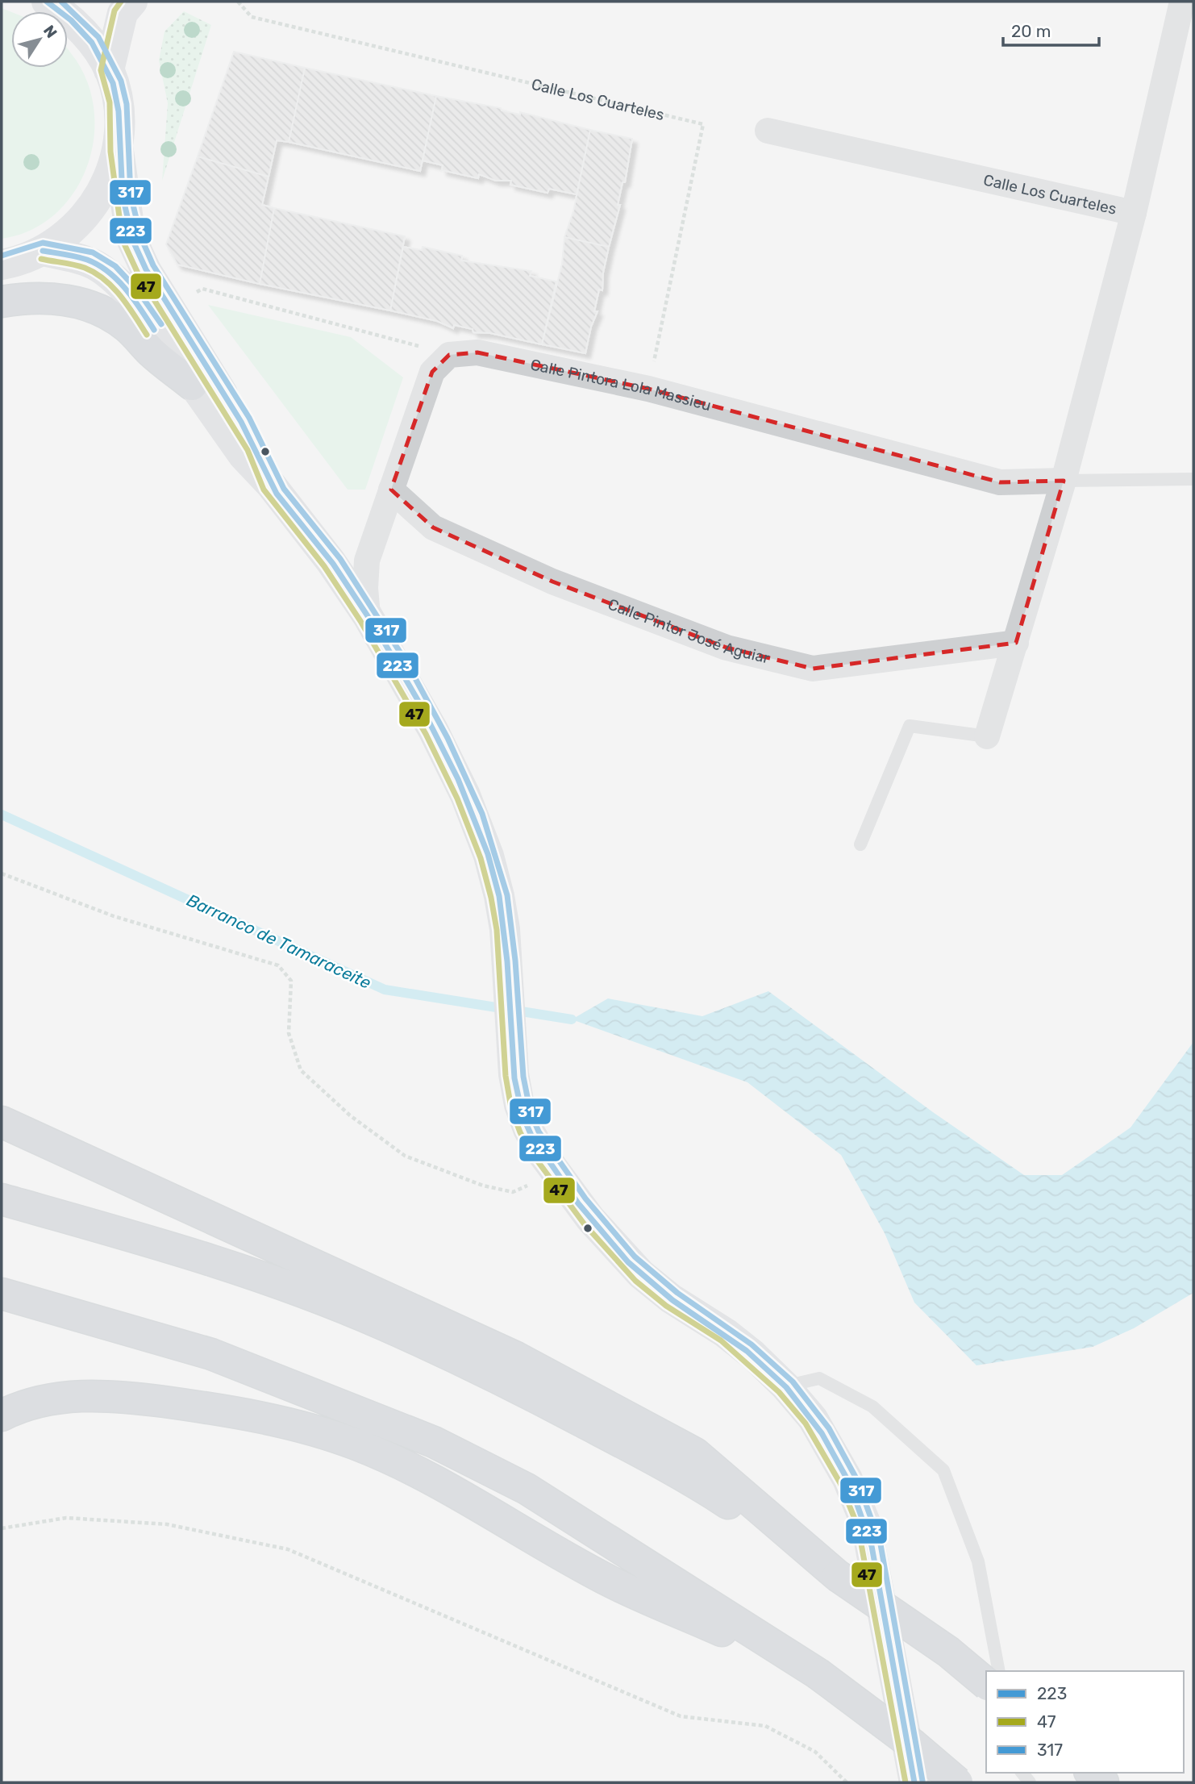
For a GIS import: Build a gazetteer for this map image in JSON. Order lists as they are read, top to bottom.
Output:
{
  "streets": {
    "street": ["Calle Los Cuarteles", "Calle Pintora Lola Massieu", "Calle Pintor José Aguiar"]
  },
  "crossings": [
    ["Calle Los Cuarteles", "Calle Pintora Lola Massieu"],
    ["Calle Los Cuarteles", "Calle Pintor José Aguiar"]
  ],
  "water": ["Barranco de Tamaraceite"],
  "lines": ["transit line 223", "transit line 47", "transit line 317"],
  "legend": ["223", "47", "317"],
  "scale_bar": "20 m",
  "north": "top right"
}
